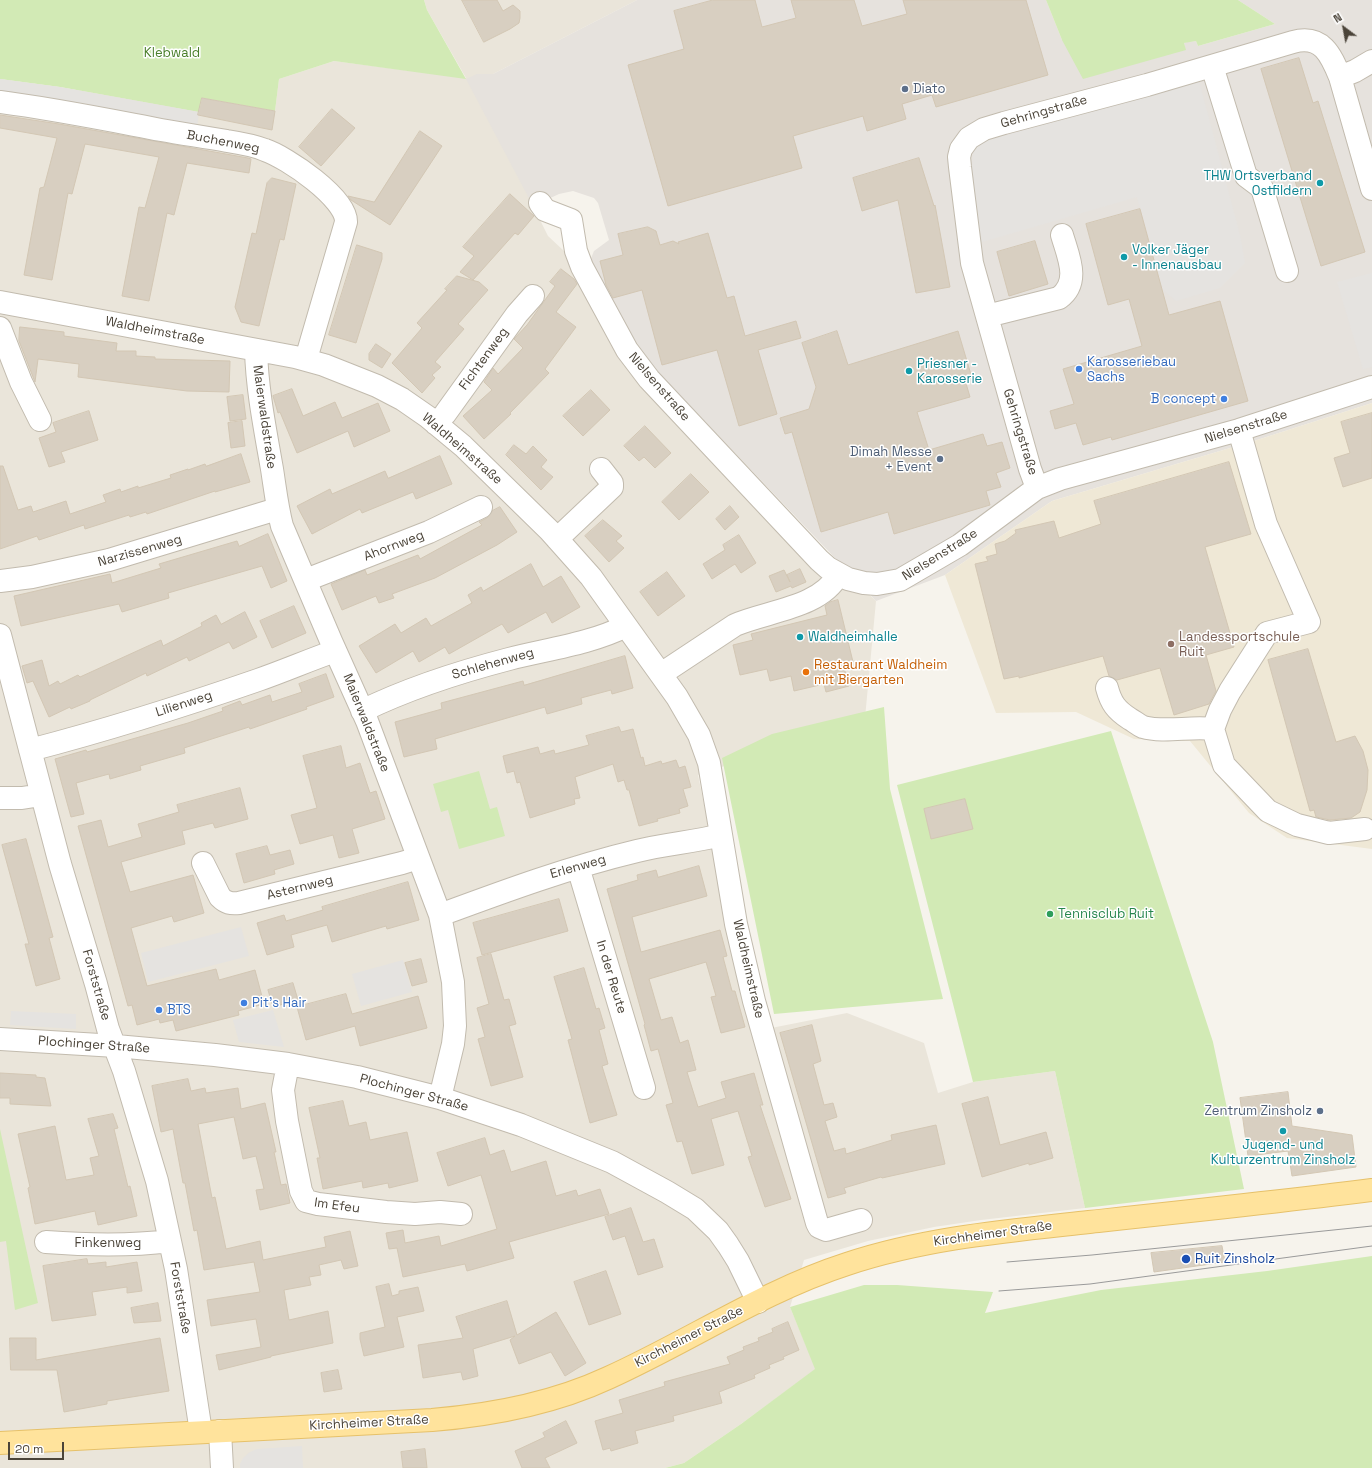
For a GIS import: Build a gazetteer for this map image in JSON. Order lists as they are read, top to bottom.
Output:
{
  "streets": {
    "main road": ["Kirchheimer Straße"],
    "street": [
      "Gehringstraße",
      "Buchenweg",
      "Waldheimstraße",
      "Fichtenweg",
      "Nielsenstraße",
      "Maierwaldstraße",
      "Ahornweg",
      "Narzissenweg",
      "Schlehenweg",
      "Lilienweg",
      "Erlenweg",
      "Asternweg",
      "In der Reute",
      "Forststraße",
      "Plochinger Straße",
      "Im Efeu",
      "Finkenweg"
    ]
  },
  "crossings": [
    ["Gehringstraße", "Nielsenstraße"],
    ["Buchenweg", "Waldheimstraße"],
    ["Waldheimstraße", "Fichtenweg"],
    ["Waldheimstraße", "Maierwaldstraße"],
    ["Waldheimstraße", "Schlehenweg"],
    ["Waldheimstraße", "Erlenweg"],
    ["Maierwaldstraße", "Ahornweg"],
    ["Maierwaldstraße", "Narzissenweg"],
    ["Maierwaldstraße", "Schlehenweg"],
    ["Maierwaldstraße", "Lilienweg"],
    ["Maierwaldstraße", "Erlenweg"],
    ["Maierwaldstraße", "Asternweg"],
    ["Maierwaldstraße", "Plochinger Straße"],
    ["Lilienweg", "Forststraße"],
    ["Erlenweg", "In der Reute"],
    ["Forststraße", "Plochinger Straße"],
    ["Forststraße", "Kirchheimer Straße"],
    ["Forststraße", "Finkenweg"],
    ["Plochinger Straße", "Im Efeu"],
    ["Plochinger Straße", "Kirchheimer Straße"]
  ],
  "parks": ["Klebwald"],
  "places": [
    "Diato",
    "THW Ortsverband Ostfildern",
    "Volker Jäger - Innenausbau",
    "Karosseriebau Sachs",
    "Priesner - Karosserie",
    "B concept",
    "Dimah Messe + Event",
    "Waldheimhalle",
    "Landessportschule Ruit",
    "Restaurant Waldheim mit Biergarten",
    "Tennisclub Ruit",
    "Pit's Hair",
    "BTS",
    "Zentrum Zinsholz",
    "Jugend- und Kulturzentrum Zinsholz",
    "Ruit Zinsholz"
  ],
  "scale_bar": "20 m",
  "north": "top left"
}
